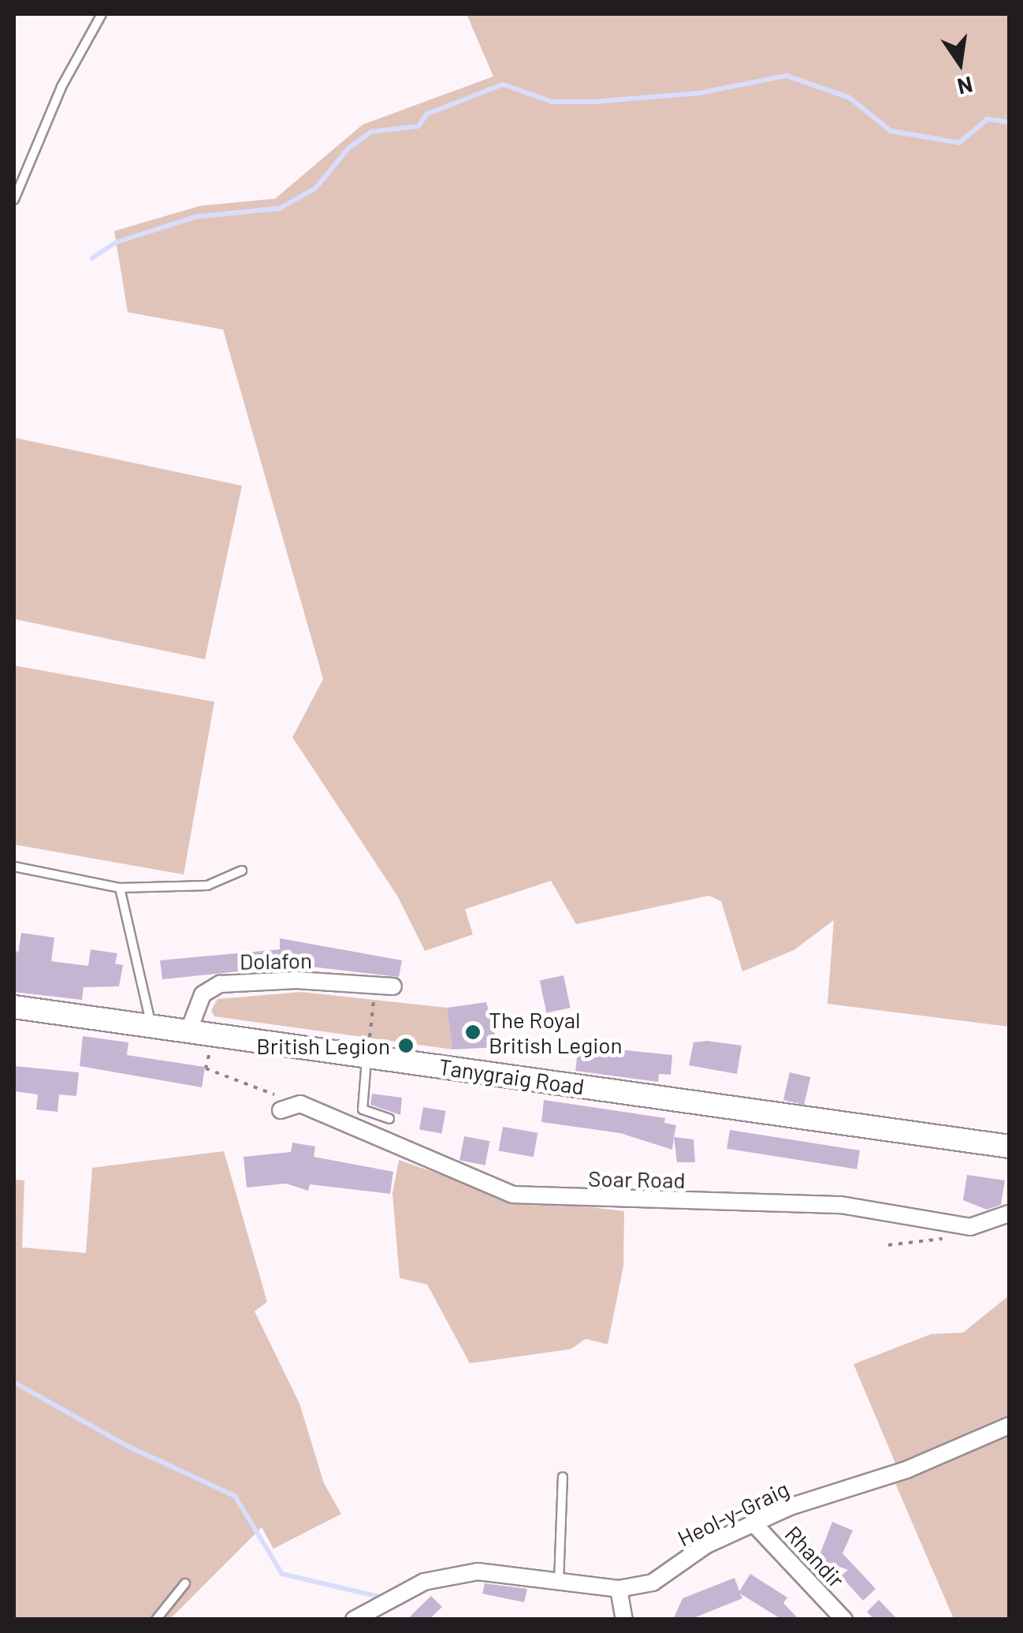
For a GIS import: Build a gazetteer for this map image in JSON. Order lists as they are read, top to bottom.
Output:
{
  "streets": {
    "main road": ["Tanygraig Road"],
    "street": [
      "Dolafon",
      "Soar Road",
      "Heol-y-Graig",
      "Rhandir"
    ]
  },
  "crossings": [
    ["Dolafon", "Tanygraig Road"],
    ["Heol-y-Graig", "Rhandir"]
  ],
  "places": ["The Royal British Legion", "British Legion"],
  "north": "bottom"
}
